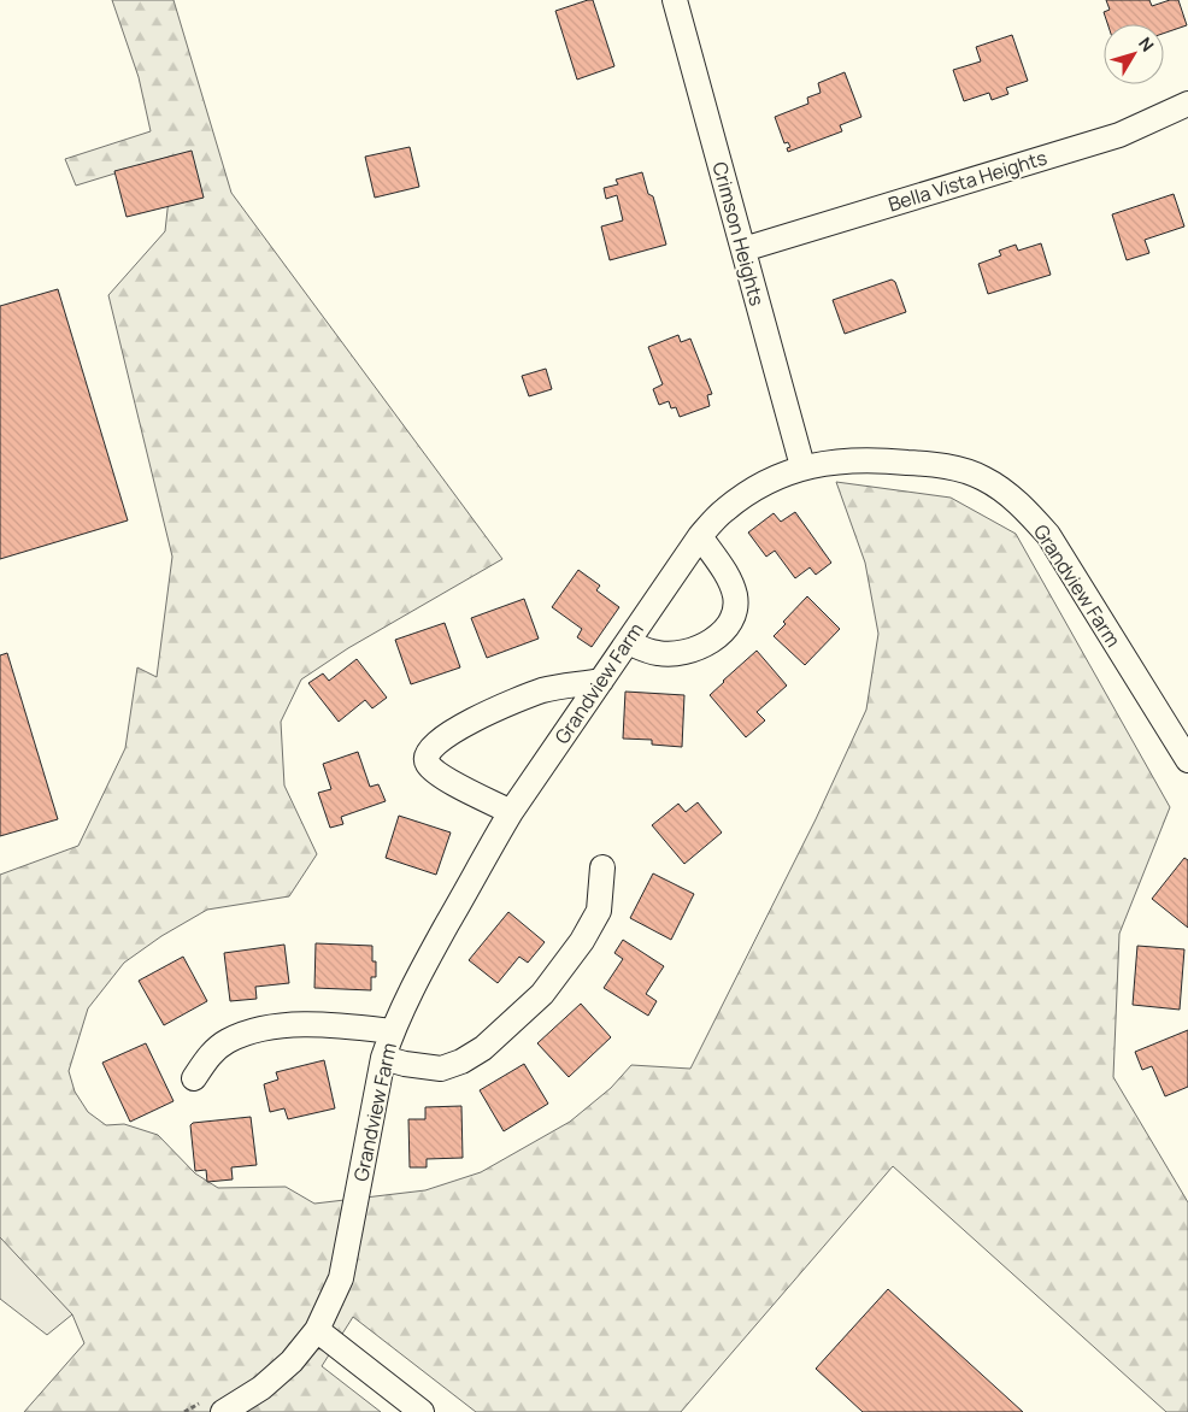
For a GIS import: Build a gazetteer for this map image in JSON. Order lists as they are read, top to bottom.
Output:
{
  "streets": {
    "street": ["Bella Vista Heights", "Crimson Heights", "Grandview Farm"]
  },
  "crossings": [
    ["Bella Vista Heights", "Crimson Heights"],
    ["Crimson Heights", "Grandview Farm"]
  ],
  "north": "top right"
}
